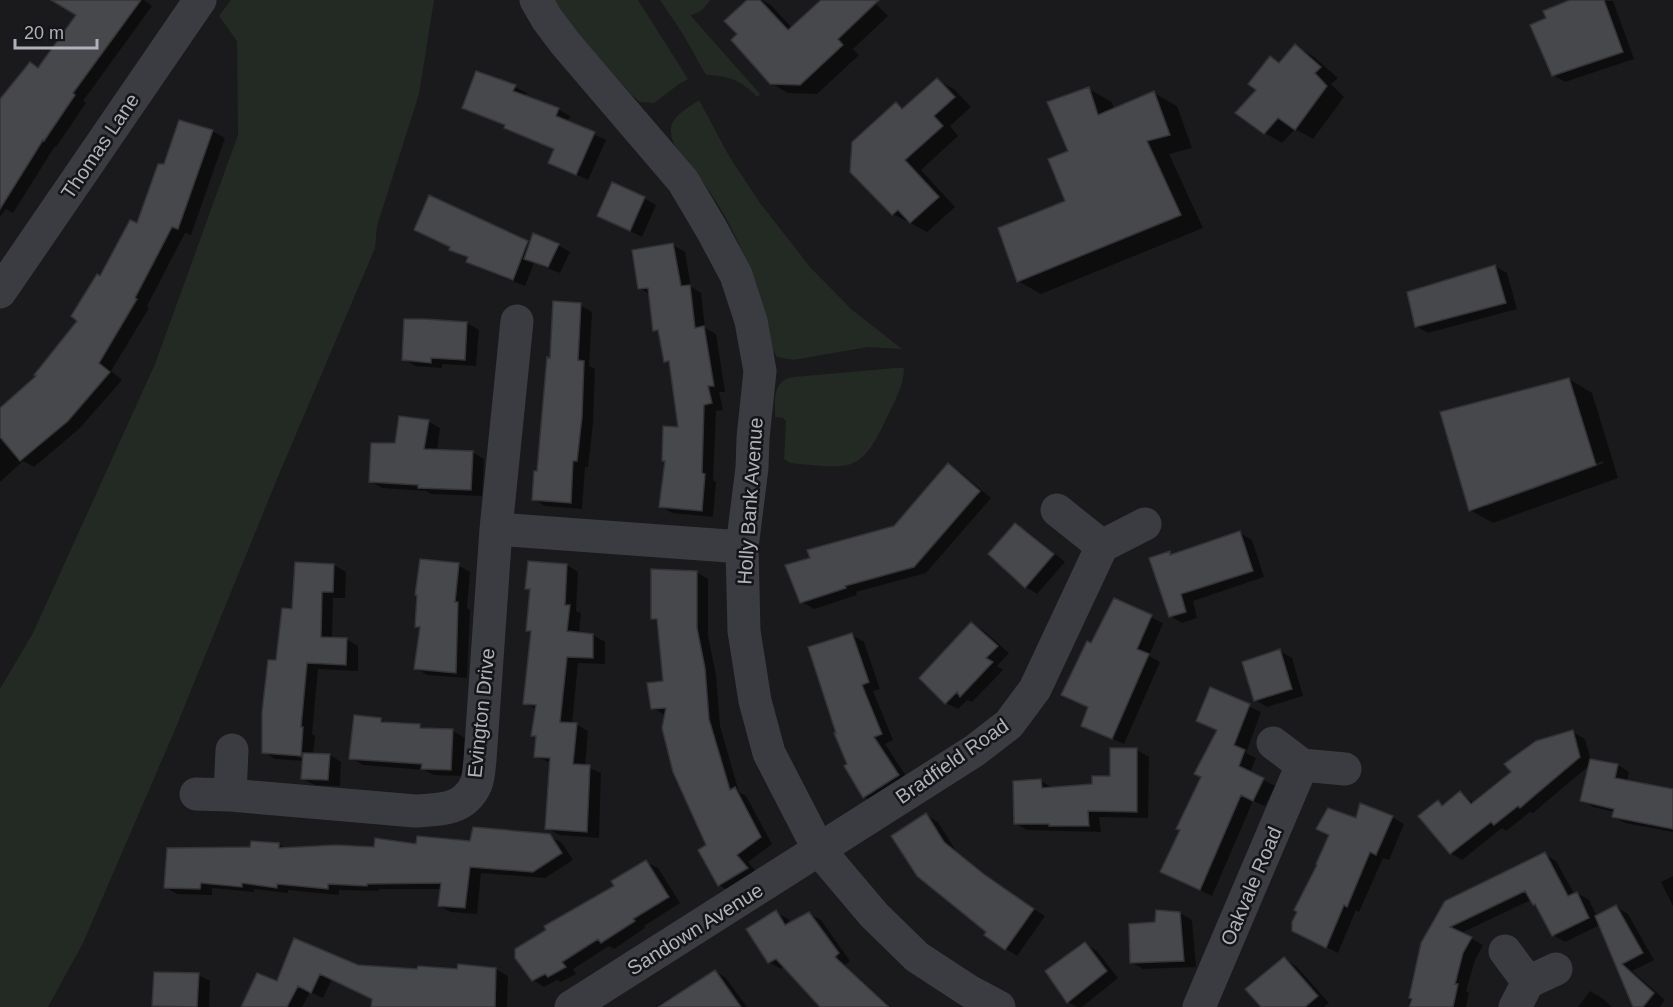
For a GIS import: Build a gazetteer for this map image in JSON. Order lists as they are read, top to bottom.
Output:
{
  "streets": {
    "street": [
      "Thomas Lane",
      "Holly Bank Avenue",
      "Evington Drive",
      "Bradfield Road",
      "Oakvale Road",
      "Sandown Avenue"
    ]
  },
  "crossings": [
    ["Holly Bank Avenue", "Bradfield Road"],
    ["Holly Bank Avenue", "Sandown Avenue"],
    ["Bradfield Road", "Sandown Avenue"]
  ],
  "scale_bar": "20 m"
}
